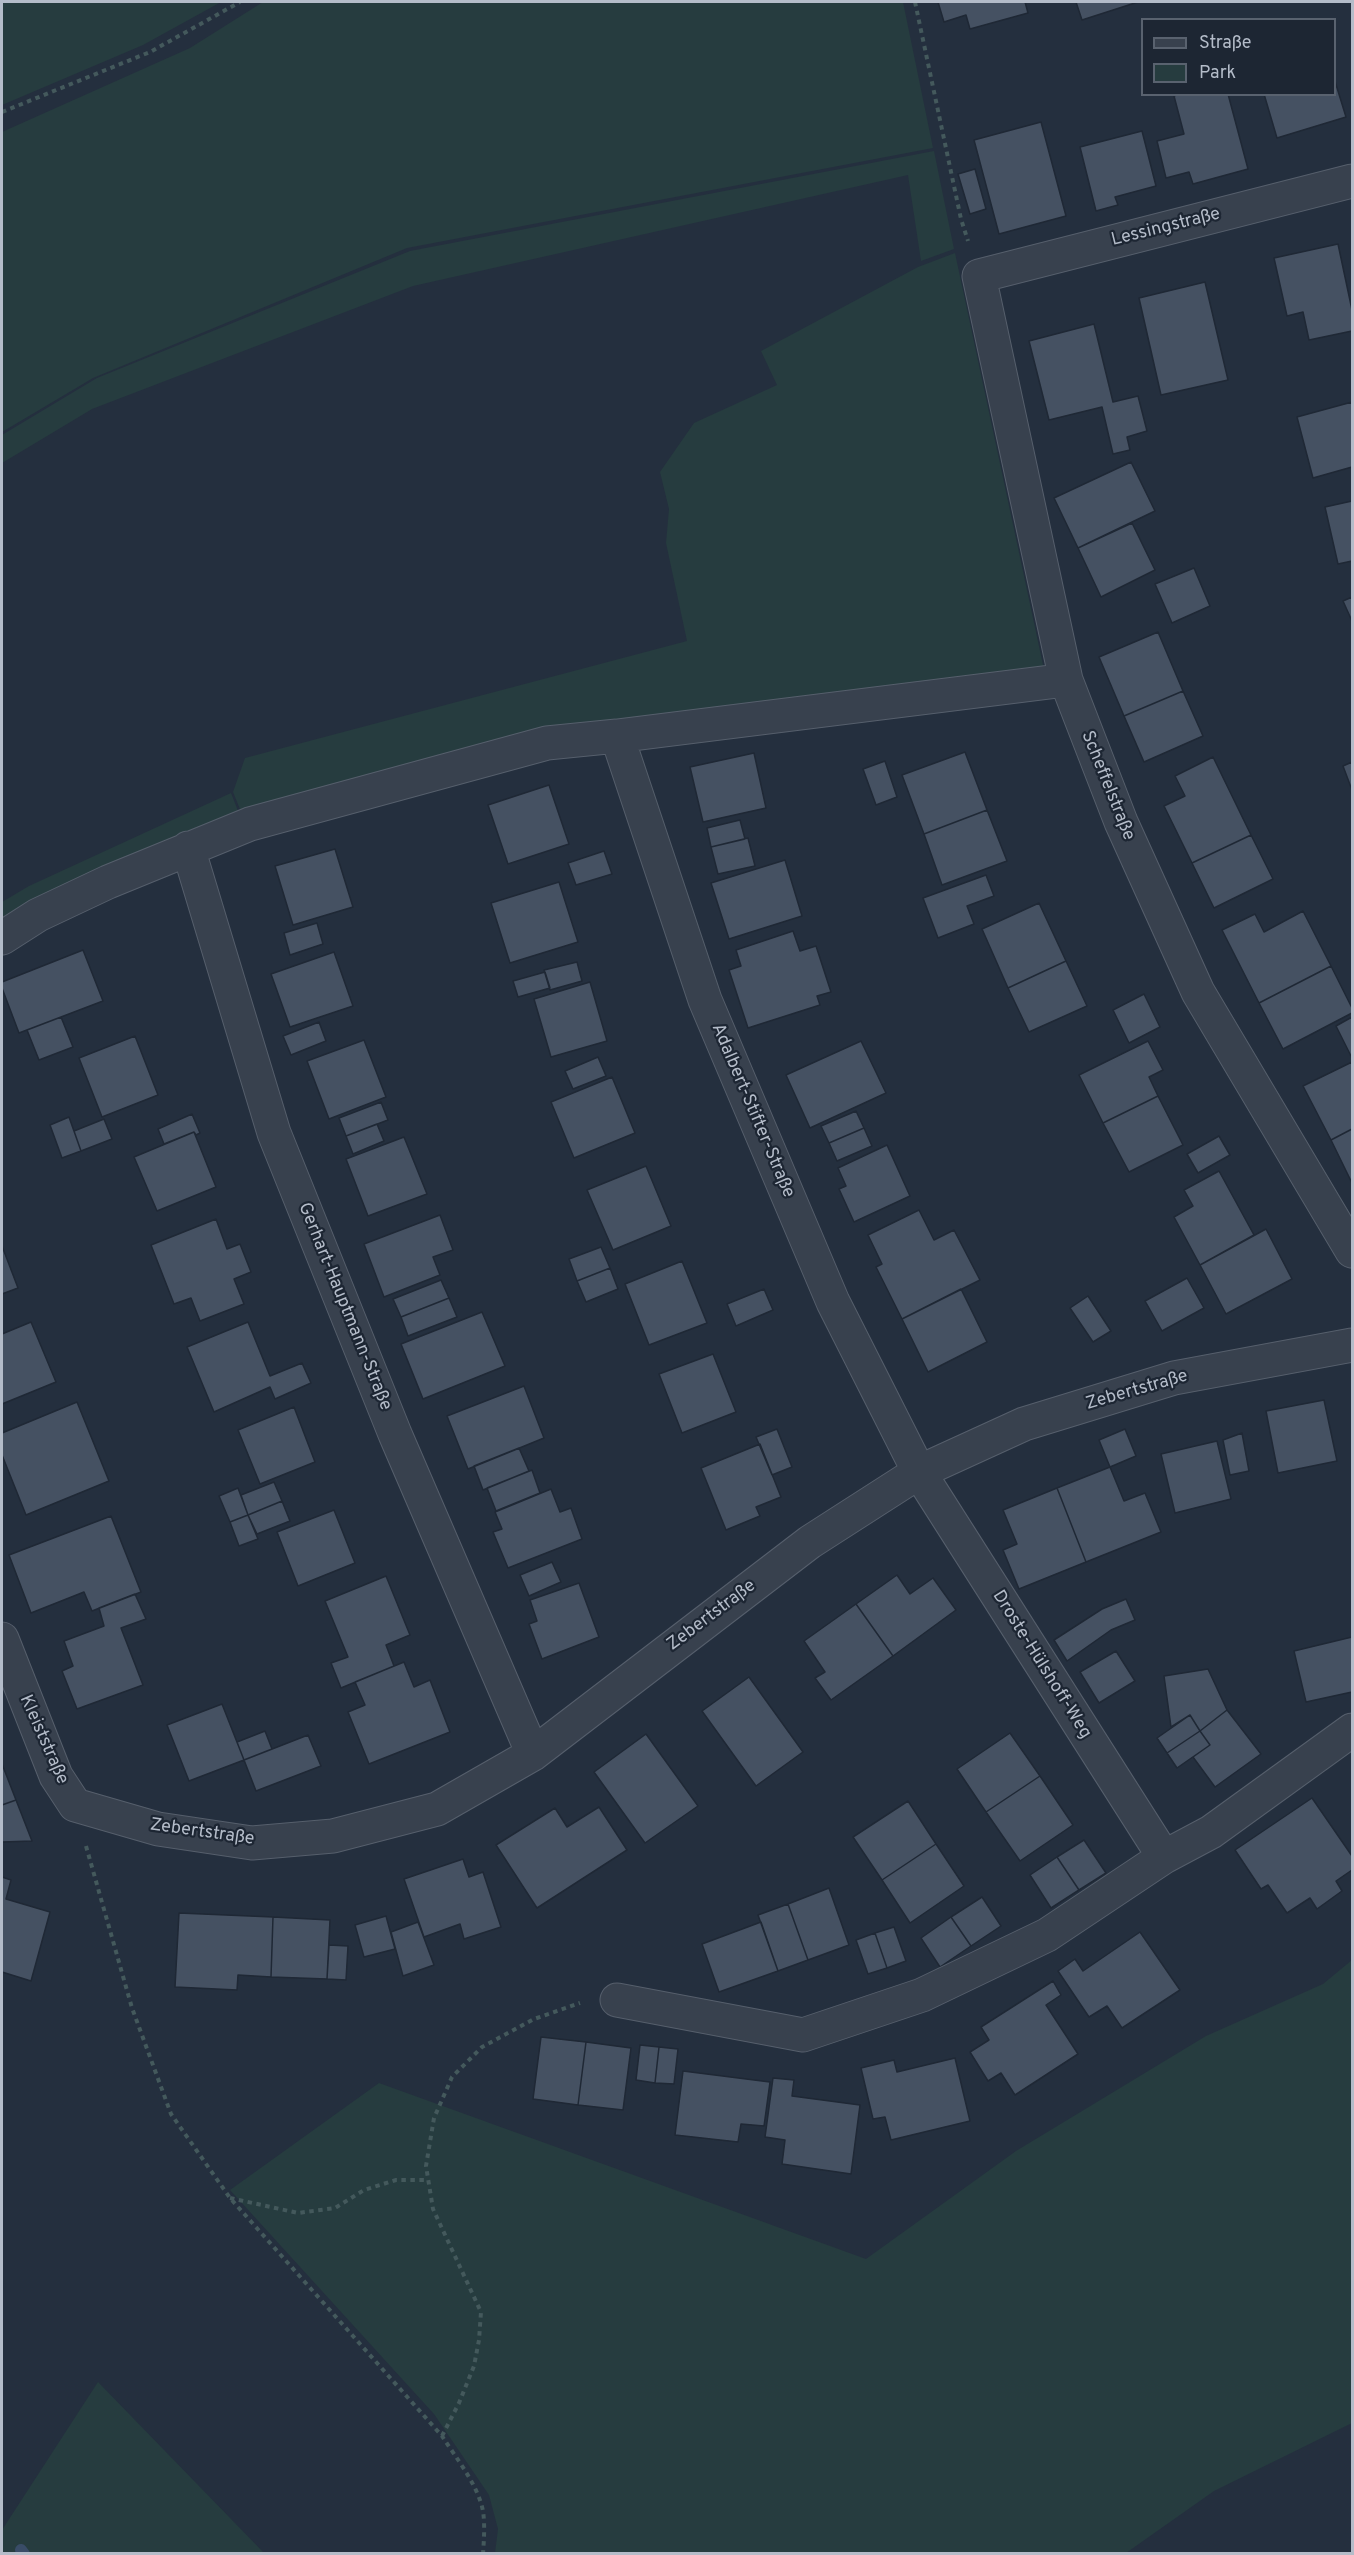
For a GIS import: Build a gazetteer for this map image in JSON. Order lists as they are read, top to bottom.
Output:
{
  "streets": {
    "street": [
      "Lessingstraße",
      "Scheffelstraße",
      "Adalbert-Stifter-Straße",
      "Gerhart-Hauptmann-Straße",
      "Zebertstraße",
      "Droste-Hülshoff-Weg",
      "Kleiststraße"
    ]
  },
  "crossings": [
    ["Lessingstraße", "Scheffelstraße"],
    ["Adalbert-Stifter-Straße", "Zebertstraße"],
    ["Adalbert-Stifter-Straße", "Droste-Hülshoff-Weg"],
    ["Gerhart-Hauptmann-Straße", "Zebertstraße"],
    ["Zebertstraße", "Droste-Hülshoff-Weg"],
    ["Zebertstraße", "Kleiststraße"]
  ],
  "legend": ["Straße", "Park"]
}
